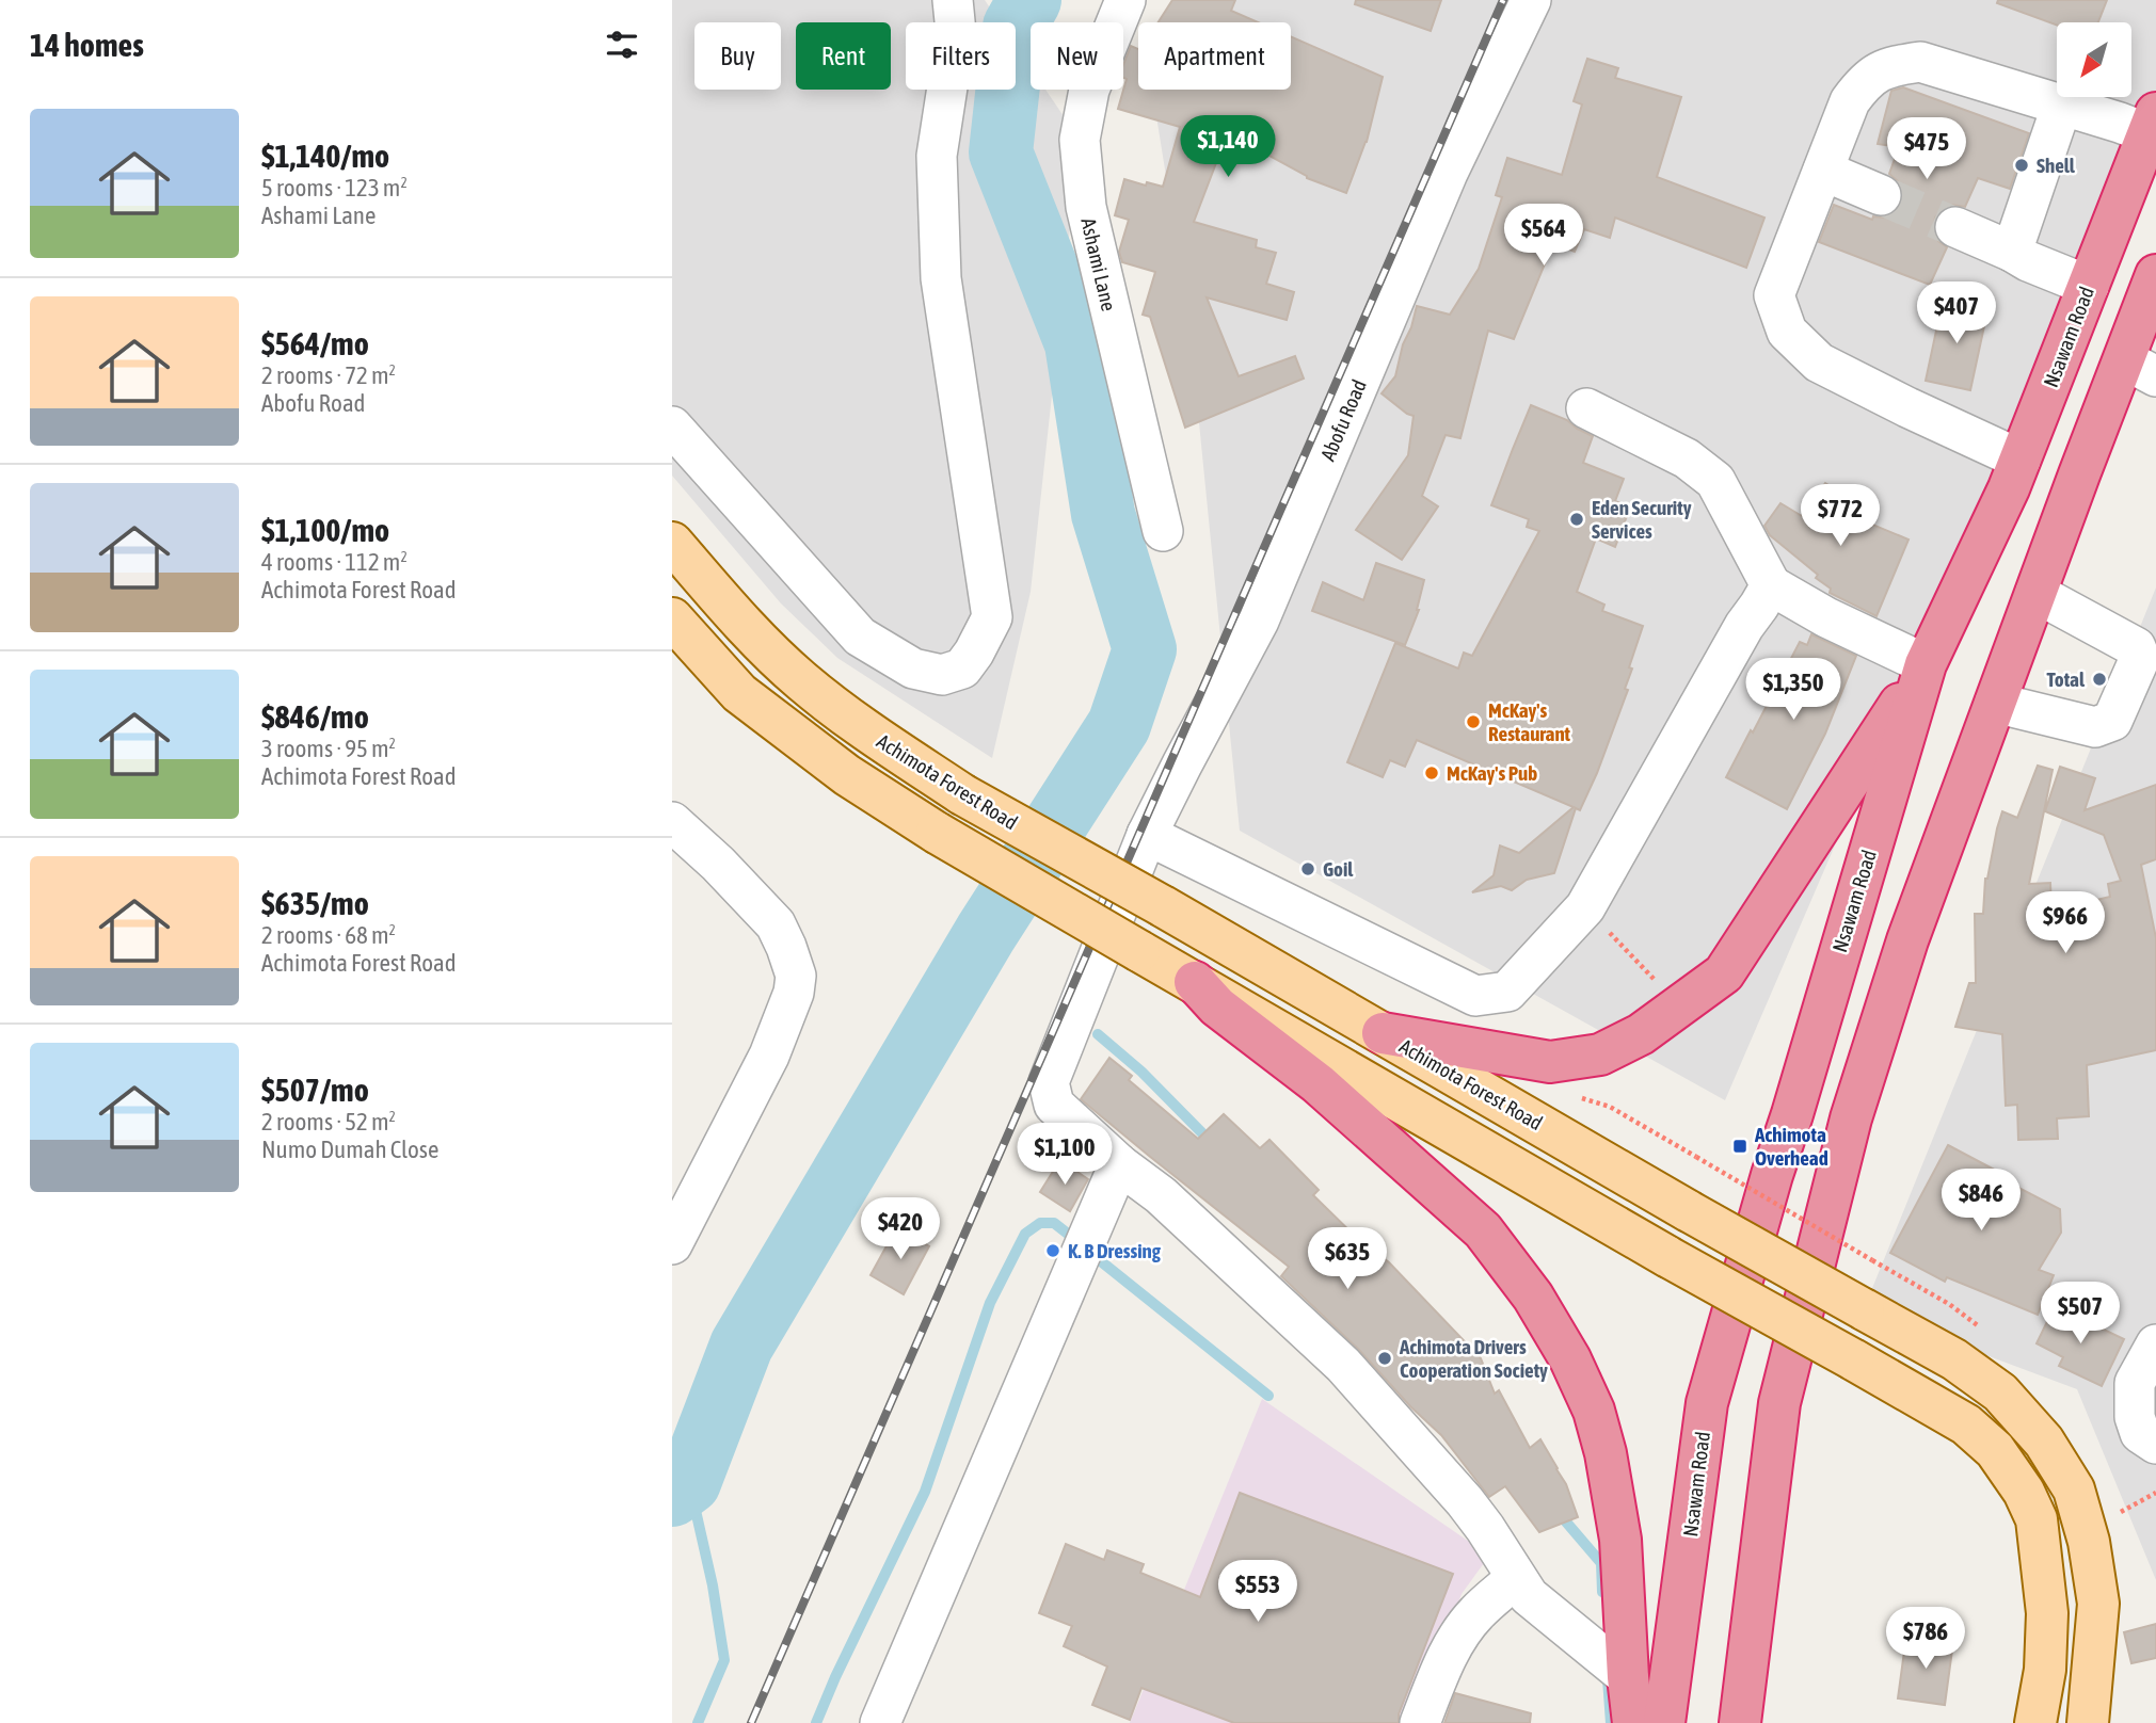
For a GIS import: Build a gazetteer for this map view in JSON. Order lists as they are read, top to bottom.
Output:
{
  "streets": {
    "highway": ["Nsawam Road"],
    "main road": ["Achimota Forest Road"],
    "street": ["Ashami Lane", "Abofu Road"]
  },
  "places": {
    "other": [
      "Shell",
      "Eden Security Services",
      "Total",
      "McKay's Restaurant",
      "McKay's Pub",
      "Goil",
      "K. B Dressing",
      "Achimota Drivers Cooperation Society"
    ],
    "transit": ["Achimota Overhead"]
  },
  "north": "bottom left",
  "page": {
    "heading": "14 homes",
    "chip": [
      "Buy",
      "Rent",
      "Filters",
      "New",
      "Apartment"
    ],
    "list": [
      {
        "name": "$1,140/mo",
        "note": "5 rooms · 123 m² · Ashami Lane"
      },
      {
        "name": "$564/mo",
        "note": "2 rooms · 72 m² · Abofu Road"
      },
      {
        "name": "$1,100/mo",
        "note": "4 rooms · 112 m² · Achimota Forest Road"
      },
      {
        "name": "$846/mo",
        "note": "3 rooms · 95 m² · Achimota Forest Road"
      },
      {
        "name": "$635/mo",
        "note": "2 rooms · 68 m² · Achimota Forest Road"
      },
      {
        "name": "$507/mo",
        "note": "2 rooms · 52 m² · Numo Dumah Close"
      }
    ],
    "price": [
      "$1,140",
      "$475",
      "$564",
      "$407",
      "$772",
      "$1,350",
      "$966",
      "$1,100",
      "$846",
      "$420",
      "$635",
      "$507",
      "$553",
      "$786"
    ]
  }
}
